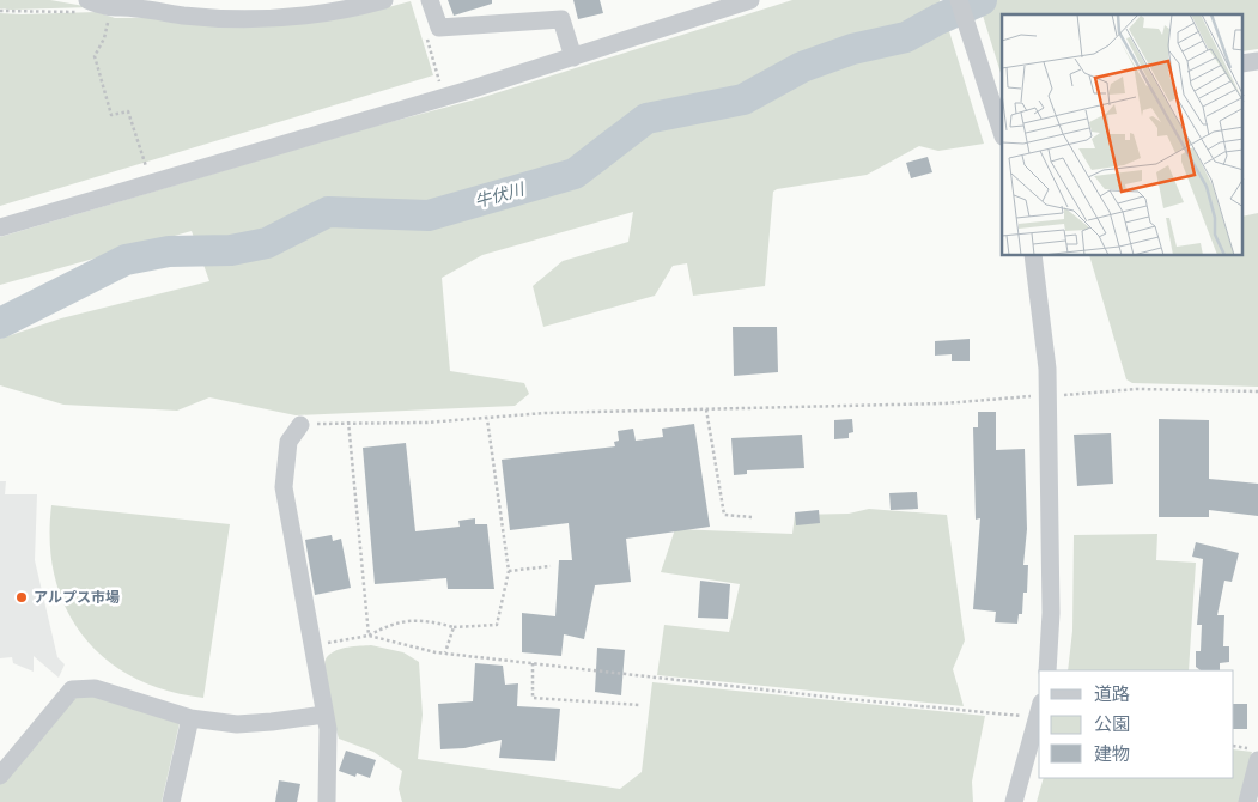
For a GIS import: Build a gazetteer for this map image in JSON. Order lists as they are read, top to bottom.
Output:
{
  "water": ["牛伏川"],
  "places": ["アルプス市場"],
  "legend": ["道路", "公園", "建物"]
}
